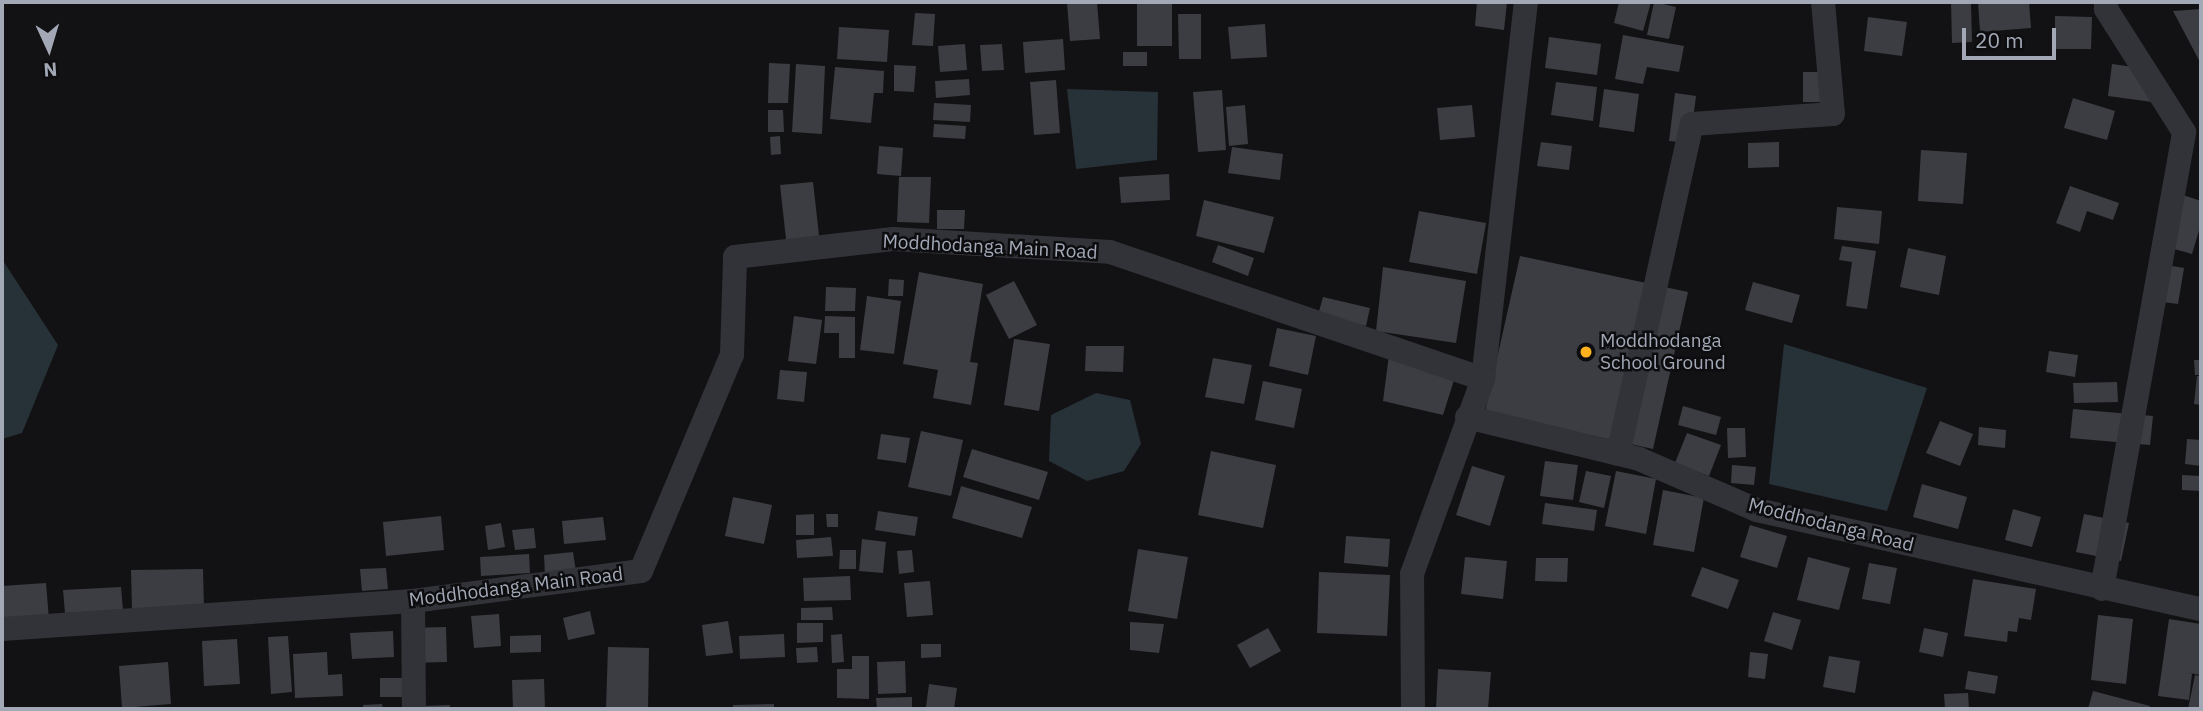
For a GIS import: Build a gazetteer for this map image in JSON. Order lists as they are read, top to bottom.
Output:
{
  "streets": {
    "street": ["Moddhodanga Main Road", "Moddhodanga Road"]
  },
  "places": ["Moddhodanga School Ground"],
  "scale_bar": "20 m",
  "north": "bottom"
}
